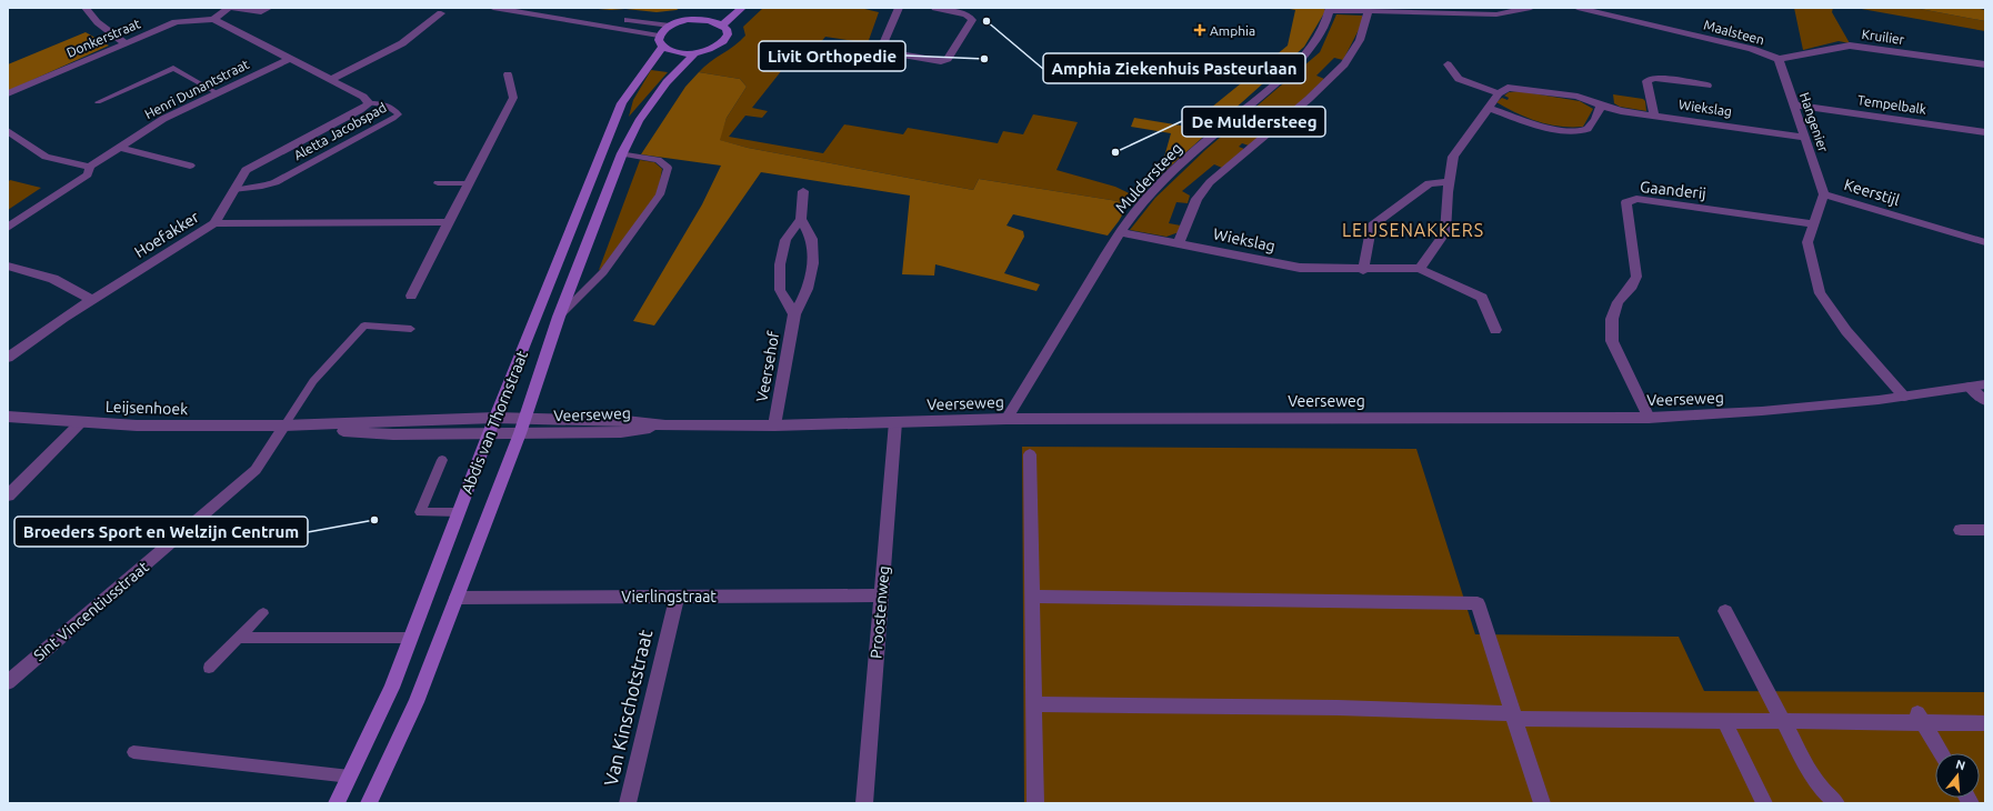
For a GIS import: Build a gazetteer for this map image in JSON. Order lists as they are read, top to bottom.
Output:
{
  "streets": {
    "main road": ["Abdis van Thornstraat"],
    "street": [
      "Maalsteen",
      "Kruilier",
      "Donkerstraat",
      "Henri Dunantstraat",
      "Tempelbalk",
      "Wiekslag",
      "Hangenier",
      "Aletta Jacobspad",
      "Muldersteeg",
      "Gaanderij",
      "Keerstijl",
      "Hoefakker",
      "Veersehof",
      "Veerseweg",
      "Leijsenhoek",
      "Vierlingstraat",
      "Sint Vincentiusstraat",
      "Proostenweg",
      "Van Kinschotstraat"
    ]
  },
  "crossings": [
    ["Maalsteen", "Kruilier"],
    ["Maalsteen", "Hangenier"],
    ["Kruilier", "Hangenier"],
    ["Tempelbalk", "Hangenier"],
    ["Wiekslag", "Hangenier"],
    ["Wiekslag", "Muldersteeg"],
    ["Hangenier", "Keerstijl"],
    ["Aletta Jacobspad", "Hoefakker"],
    ["Muldersteeg", "Veerseweg"],
    ["Gaanderij", "Keerstijl"],
    ["Gaanderij", "Veerseweg"],
    ["Keerstijl", "Veerseweg"],
    ["Veersehof", "Veerseweg"],
    ["Veerseweg", "Leijsenhoek"],
    ["Veerseweg", "Abdis van Thornstraat"],
    ["Veerseweg", "Proostenweg"],
    ["Leijsenhoek", "Abdis van Thornstraat"],
    ["Leijsenhoek", "Sint Vincentiusstraat"],
    ["Abdis van Thornstraat", "Vierlingstraat"],
    ["Vierlingstraat", "Proostenweg"],
    ["Vierlingstraat", "Van Kinschotstraat"]
  ],
  "districts": ["LEIJSENAKKERS"],
  "places": {
    "other": [
      "Amphia Ziekenhuis Pasteurlaan",
      "Livit Orthopedie",
      "De Muldersteeg",
      "Broeders Sport en Welzijn Centrum"
    ],
    "health": ["Amphia"]
  },
  "north": "top"
}
